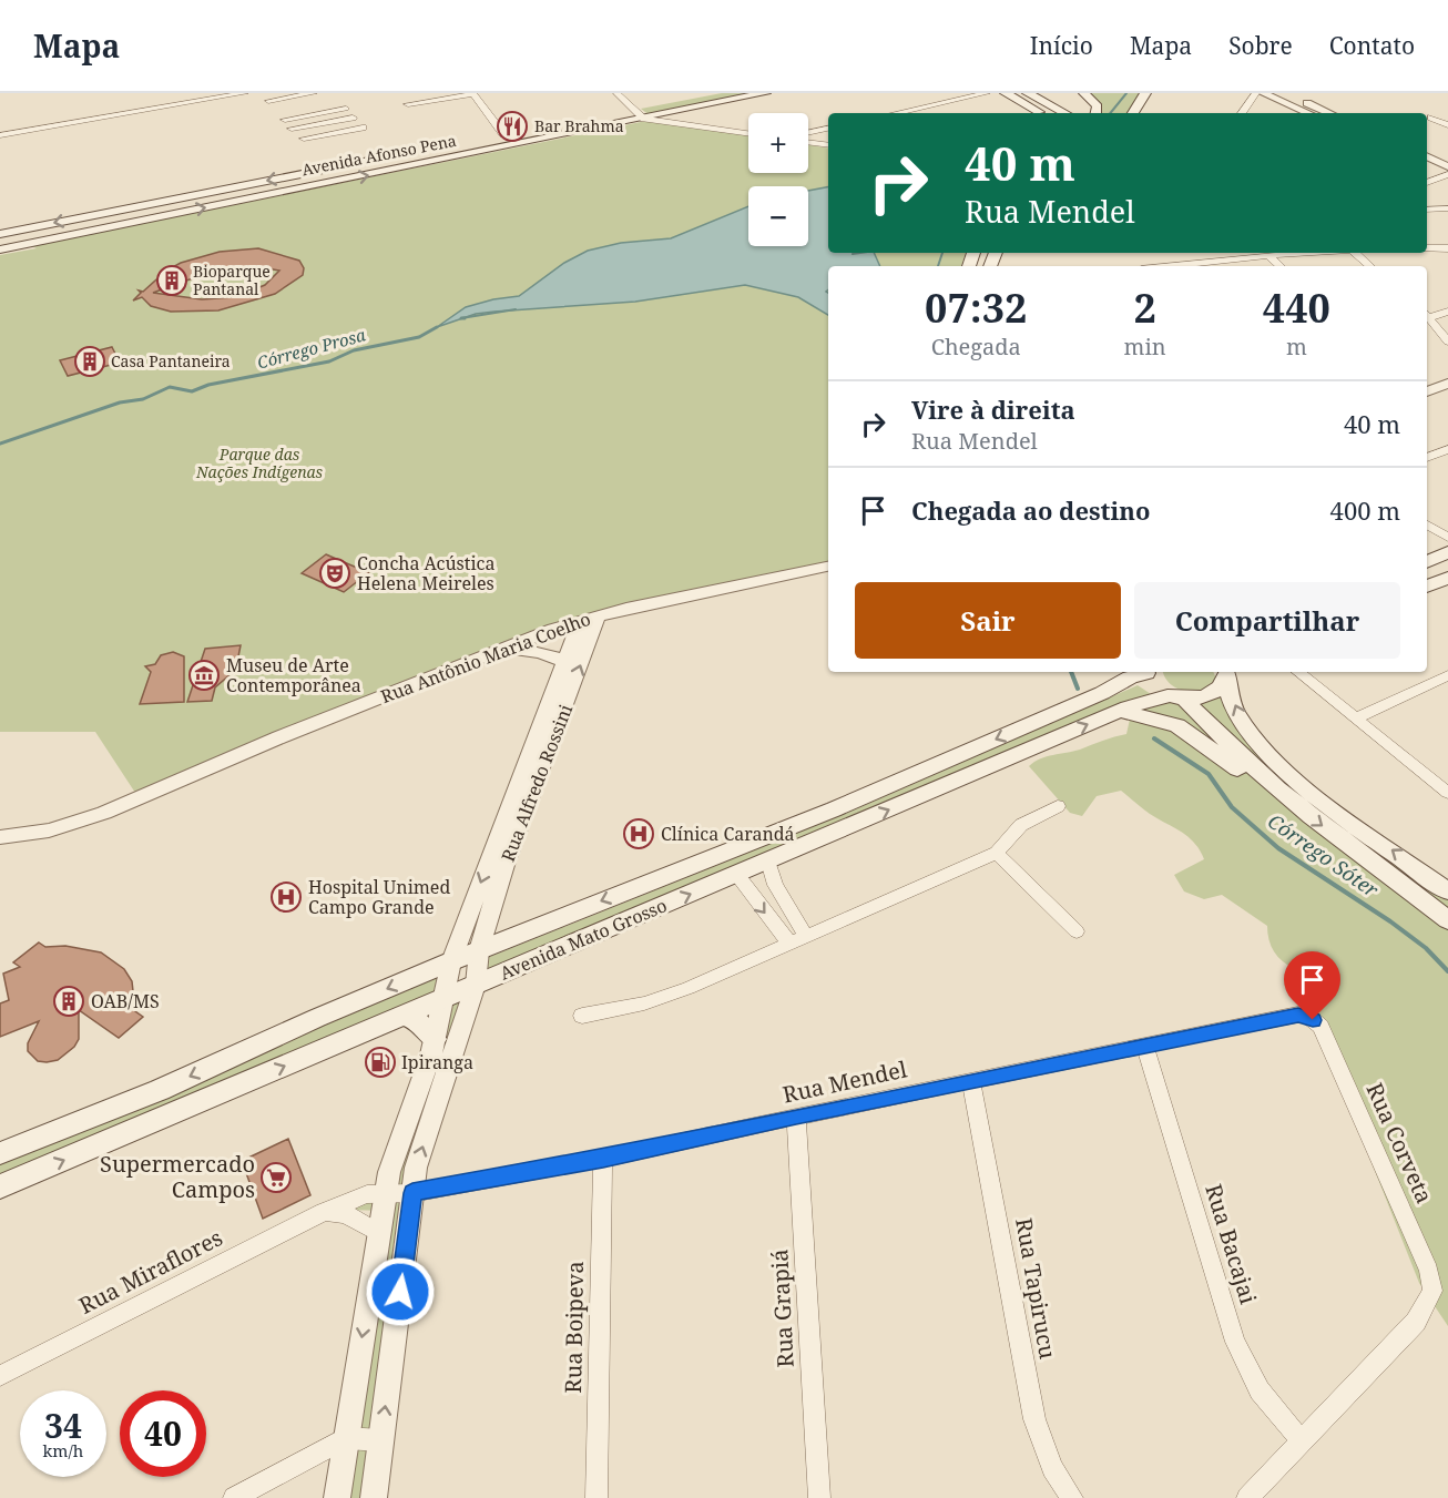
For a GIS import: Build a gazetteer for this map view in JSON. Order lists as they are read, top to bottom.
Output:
{
  "streets": {
    "main road": ["Avenida Afonso Pena", "Avenida Mato Grosso"],
    "street": [
      "Rua Antônio Maria Coelho",
      "Rua Alfredo Rossini",
      "Rua Mendel",
      "Rua Corveta",
      "Rua Bacajai",
      "Rua Miraflores",
      "Rua Tapirucu",
      "Rua Grapiá",
      "Rua Boipeva"
    ]
  },
  "crossings": [
    ["Rua Antônio Maria Coelho", "Rua Alfredo Rossini"],
    ["Rua Alfredo Rossini", "Avenida Mato Grosso"],
    ["Rua Alfredo Rossini", "Rua Mendel"],
    ["Rua Mendel", "Rua Corveta"],
    ["Rua Mendel", "Rua Bacajai"],
    ["Rua Mendel", "Rua Miraflores"],
    ["Rua Mendel", "Rua Tapirucu"],
    ["Rua Mendel", "Rua Grapiá"],
    ["Rua Mendel", "Rua Boipeva"],
    ["Rua Corveta", "Rua Bacajai"]
  ],
  "water": ["Córrego Prosa", "Córrego Sóter"],
  "parks": ["Parque das Nações Indígenas"],
  "places": {
    "restaurant": ["Bar Brahma"],
    "building": ["Bioparque Pantanal", "Casa Pantaneira", "OAB/MS"],
    "theatre": ["Concha Acústica Helena Meireles"],
    "museum": ["Museu de Arte Contemporânea"],
    "hospital": ["Clínica Carandá", "Hospital Unimed Campo Grande"],
    "fuel station": ["Ipiranga"],
    "supermarket": ["Supermercado Campos"]
  },
  "page": {
    "header": "Mapa",
    "nav": [
      "Início",
      "Mapa",
      "Sobre",
      "Contato"
    ],
    "map_buttons": ["+", "−"],
    "turn": ["40 m", "Rua Mendel"],
    "eta": [
      "07:32",
      "Chegada",
      "2",
      "min",
      "440",
      "m"
    ],
    "list": [
      {
        "name": "Vire à direita",
        "note": "Rua Mendel",
        "value": "40 m"
      },
      {
        "name": "Chegada ao destino",
        "value": "400 m"
      }
    ],
    "buttons": ["Sair", "Compartilhar"],
    "speed": "34 km/h",
    "limit": "40"
  }
}
